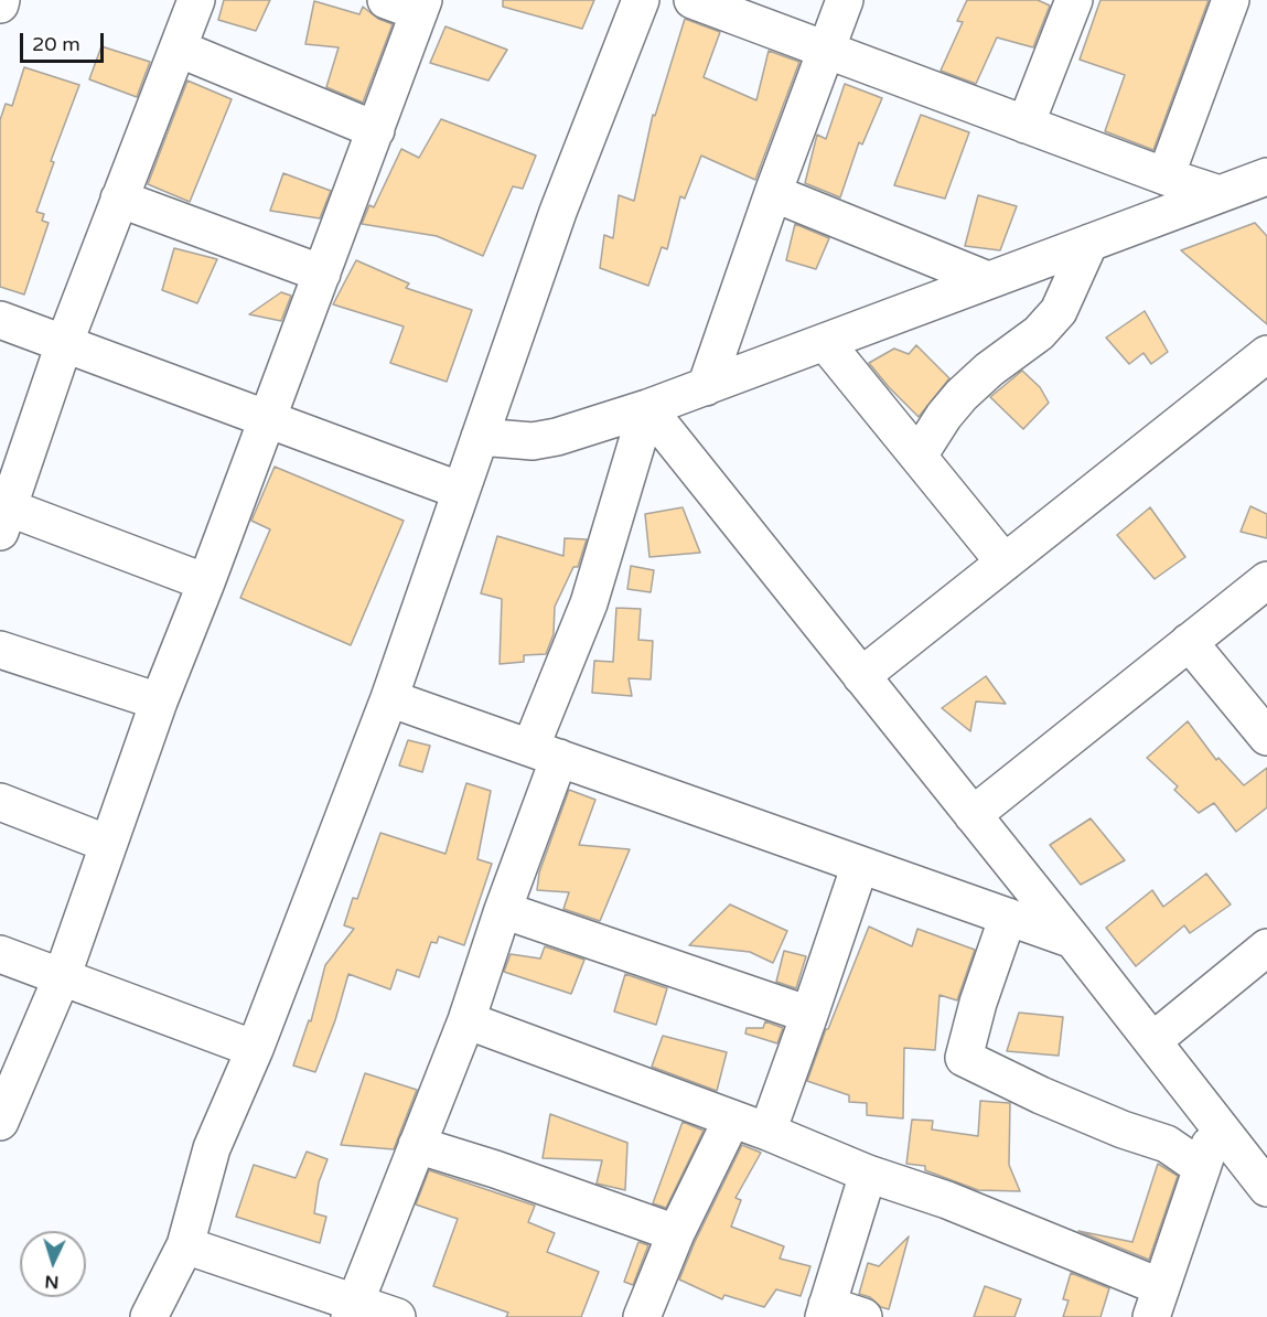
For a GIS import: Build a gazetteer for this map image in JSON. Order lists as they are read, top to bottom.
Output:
{
  "scale_bar": "20 m",
  "north": "bottom"
}
